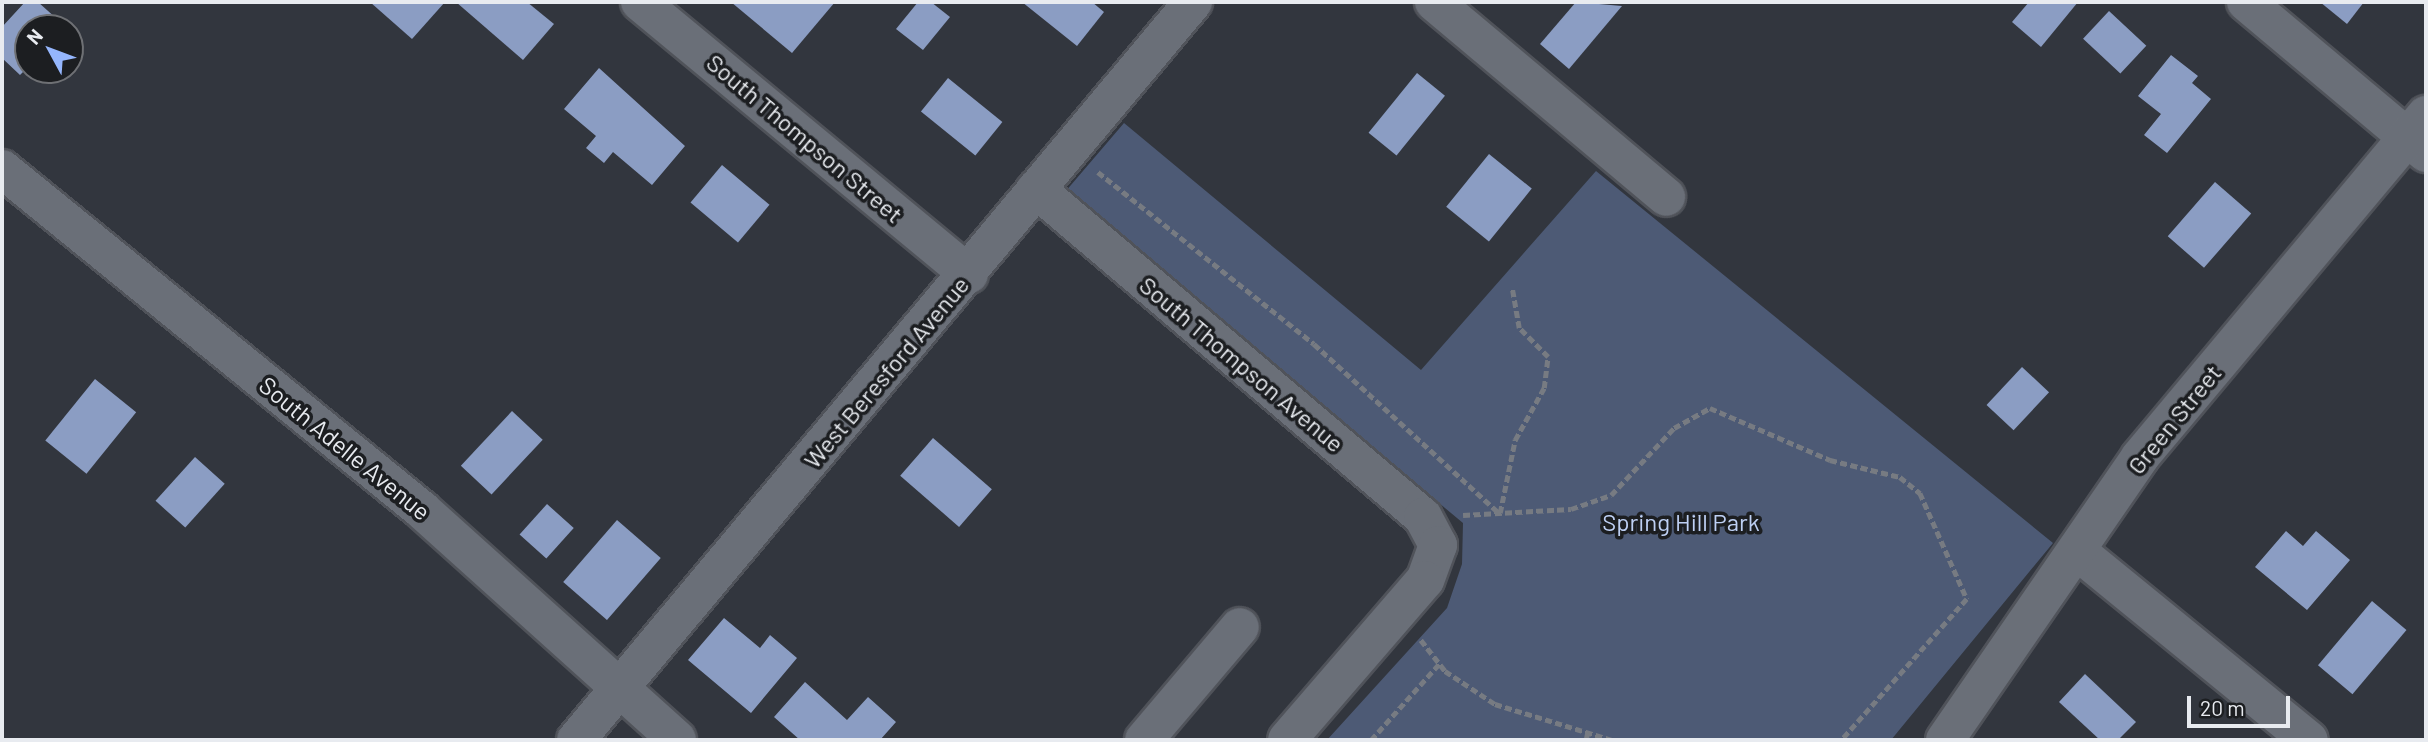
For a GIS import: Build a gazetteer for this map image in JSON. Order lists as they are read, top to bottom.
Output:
{
  "streets": {
    "street": [
      "South Thompson Street",
      "South Thompson Avenue",
      "West Beresford Avenue",
      "Green Street",
      "South Adelle Avenue"
    ]
  },
  "crossings": [
    ["South Thompson Street", "West Beresford Avenue"],
    ["South Thompson Avenue", "West Beresford Avenue"],
    ["West Beresford Avenue", "South Adelle Avenue"]
  ],
  "parks": ["Spring Hill Park"],
  "scale_bar": "20 m",
  "north": "top left"
}
